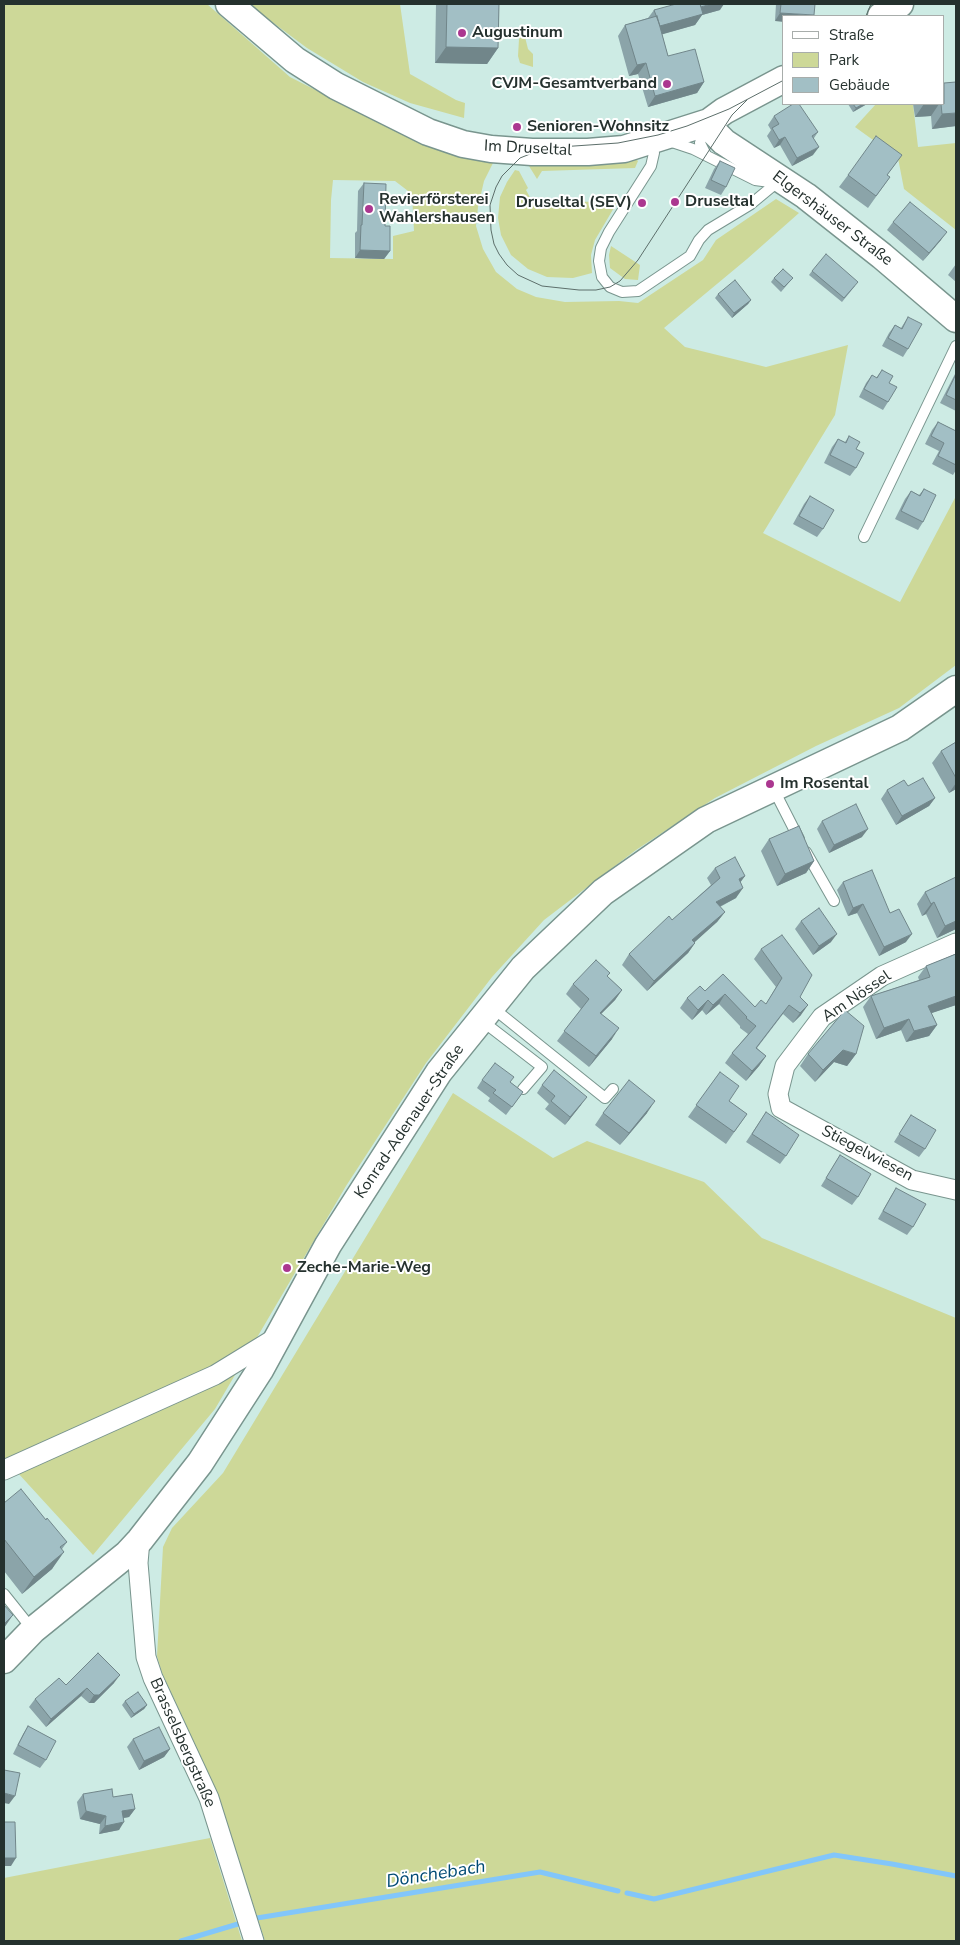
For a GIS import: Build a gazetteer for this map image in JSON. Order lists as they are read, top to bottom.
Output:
{
  "streets": {
    "main road": ["Im Druseltal", "Elgershäuser Straße", "Konrad-Adenauer-Straße"],
    "street": ["Am Nössel", "Stiegelwiesen", "Brasselsbergstraße"]
  },
  "crossings": [
    ["Im Druseltal", "Elgershäuser Straße"],
    ["Am Nössel", "Stiegelwiesen"],
    ["Konrad-Adenauer-Straße", "Brasselsbergstraße"]
  ],
  "water": ["Dönchebach"],
  "places": [
    "Augustinum",
    "CVJM-Gesamtverband",
    "Senioren-Wohnsitz",
    "Druseltal",
    "Druseltal (SEV)",
    "Revierförsterei Wahlershausen",
    "Im Rosental",
    "Zeche-Marie-Weg"
  ],
  "legend": ["Straße", "Park", "Gebäude"]
}
